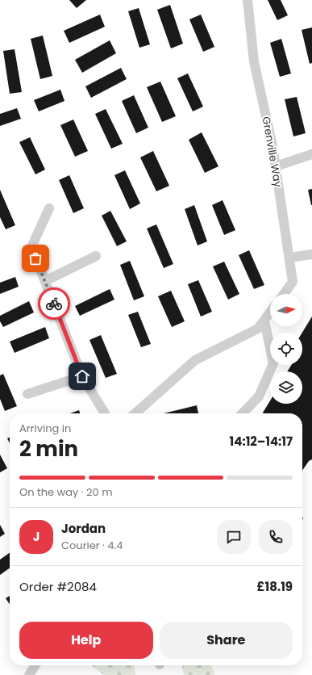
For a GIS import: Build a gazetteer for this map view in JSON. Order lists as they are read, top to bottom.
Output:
{
  "streets": {
    "lane": ["Grenville Way"]
  },
  "north": "right",
  "page": {
    "heading": ["2 min", "Arriving in", "14:12–14:17"],
    "panel": [
      "Jordan",
      "Courier · 4.4",
      "Order #2084",
      "£18.19"
    ],
    "bar": "On the way · 20 m",
    "round": "J",
    "buttons": ["Help", "Share"]
  }
}
